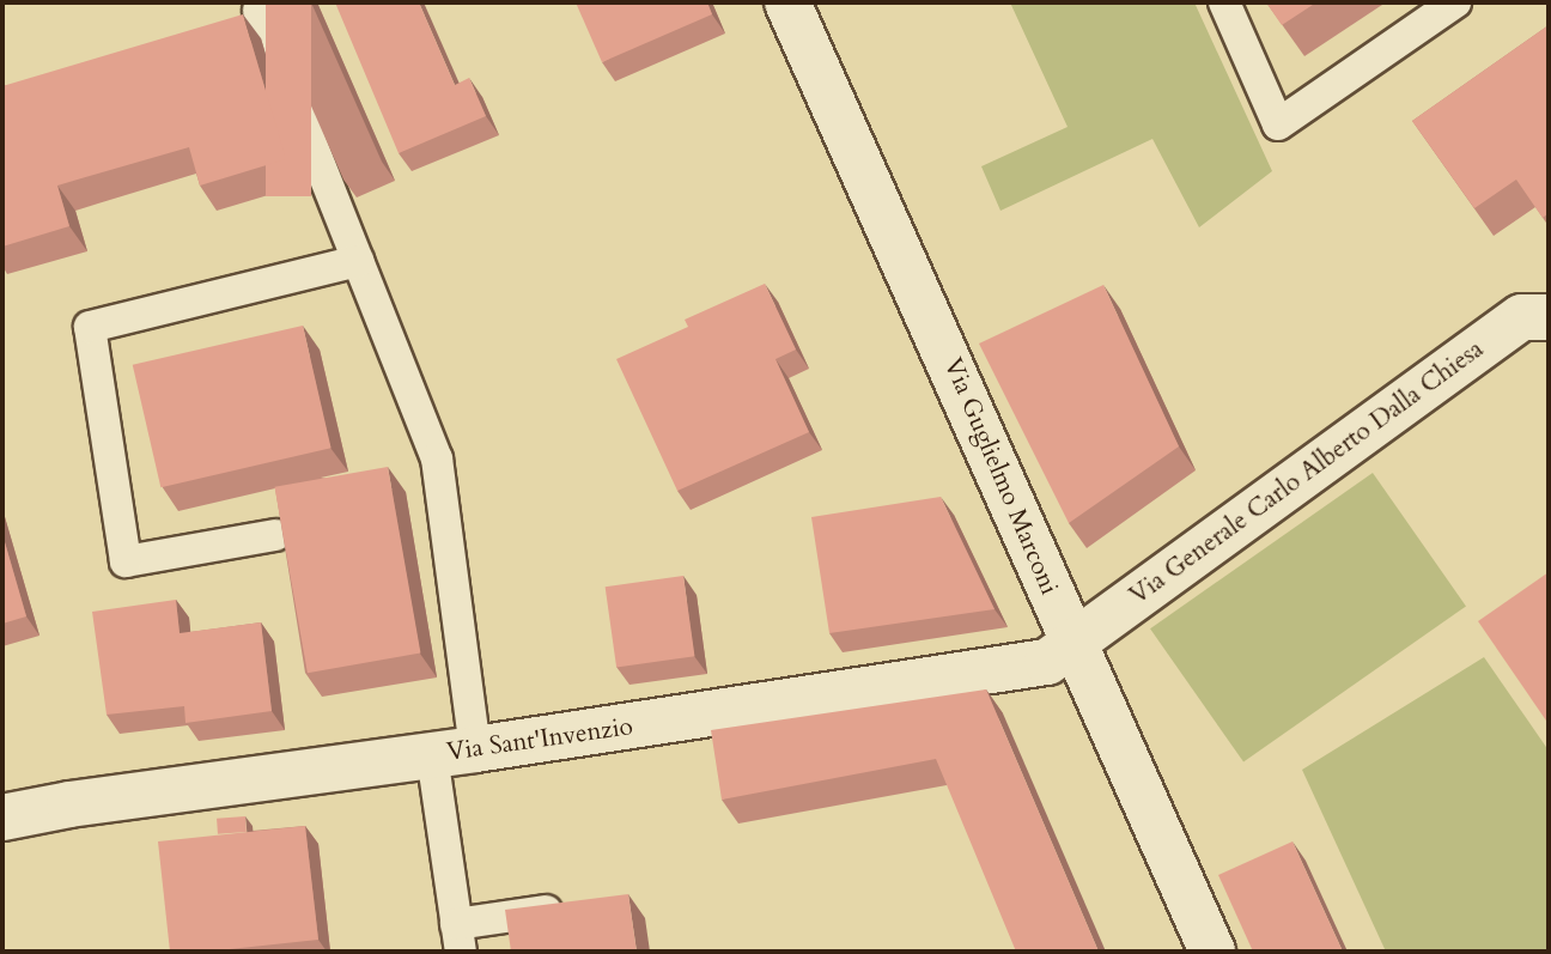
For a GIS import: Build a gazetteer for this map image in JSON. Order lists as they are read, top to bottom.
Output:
{
  "streets": {
    "street": ["Via Generale Carlo Alberto Dalla Chiesa", "Via Guglielmo Marconi", "Via Sant'Invenzio"]
  },
  "crossings": [
    ["Via Generale Carlo Alberto Dalla Chiesa", "Via Guglielmo Marconi"],
    ["Via Generale Carlo Alberto Dalla Chiesa", "Via Sant'Invenzio"],
    ["Via Guglielmo Marconi", "Via Sant'Invenzio"]
  ]
}
